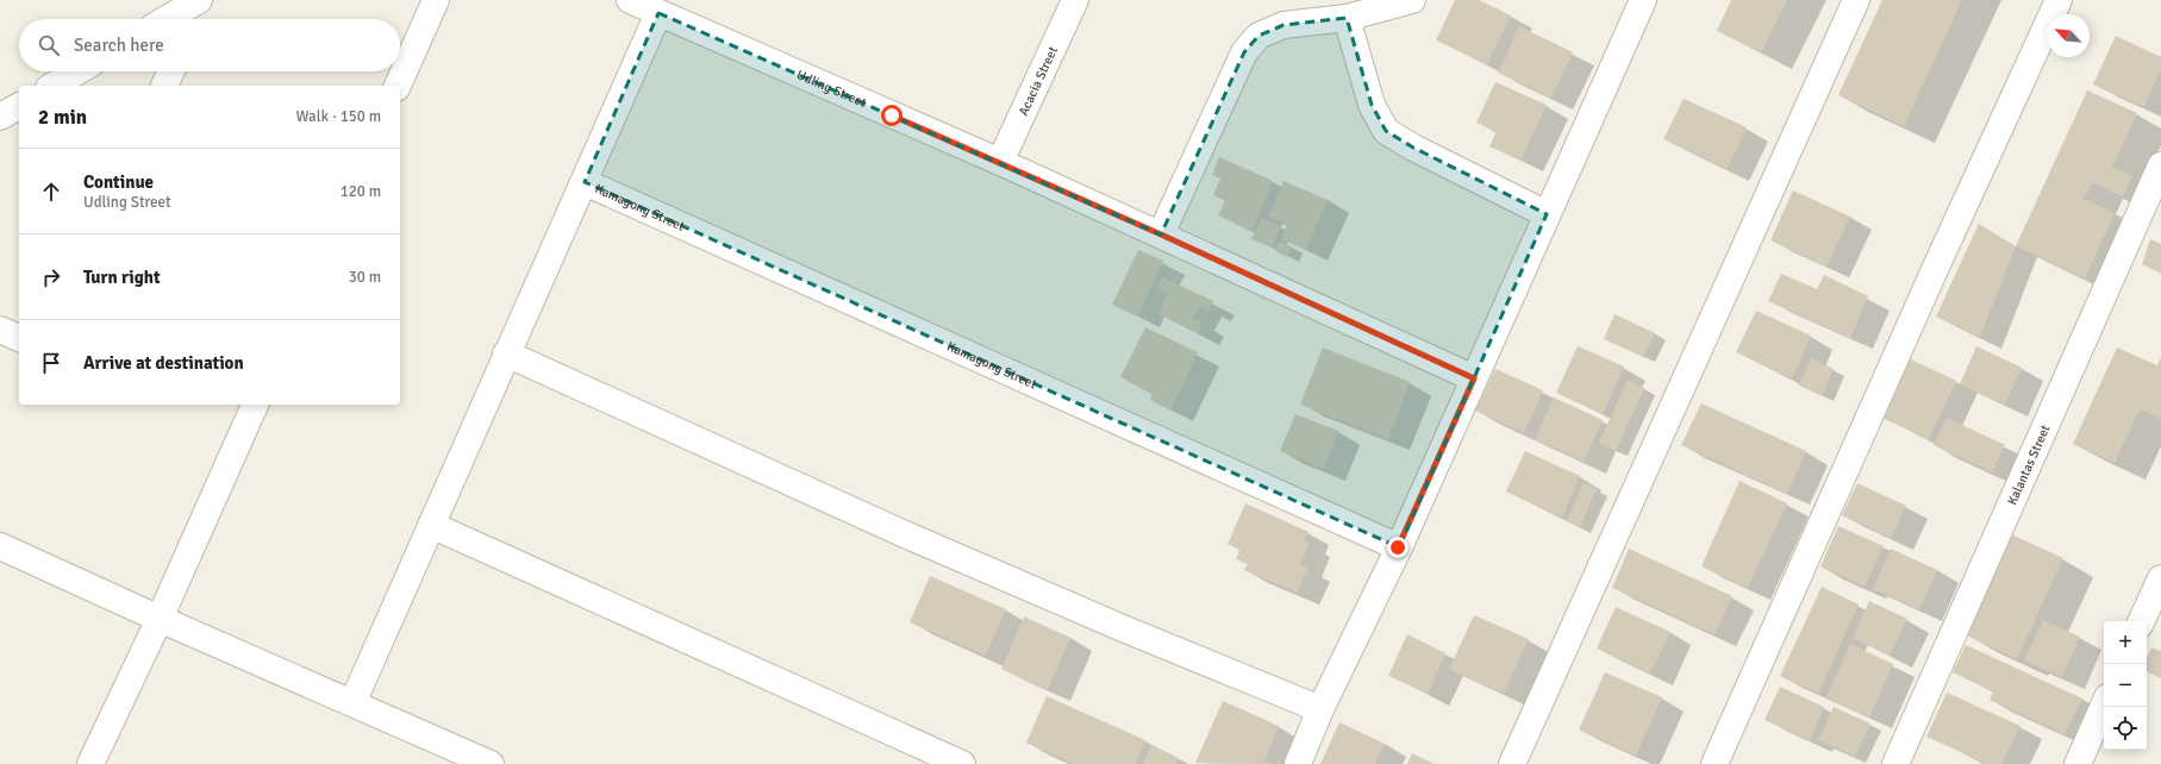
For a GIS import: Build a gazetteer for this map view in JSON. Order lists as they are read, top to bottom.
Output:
{
  "streets": {
    "street": [
      "Acacia Street",
      "Udling Street",
      "Kamagong Street",
      "Kalantas Street"
    ]
  },
  "crossings": [
    ["Acacia Street", "Udling Street"]
  ],
  "north": "top left",
  "page": {
    "search": "Search here",
    "heading": ["2 min", "Walk · 150 m"],
    "list": [
      ["Continue", "Udling Street", "120 m"],
      ["Turn right", "30 m"],
      "Arrive at destination"
    ],
    "map_buttons": ["+", "−"]
  }
}
